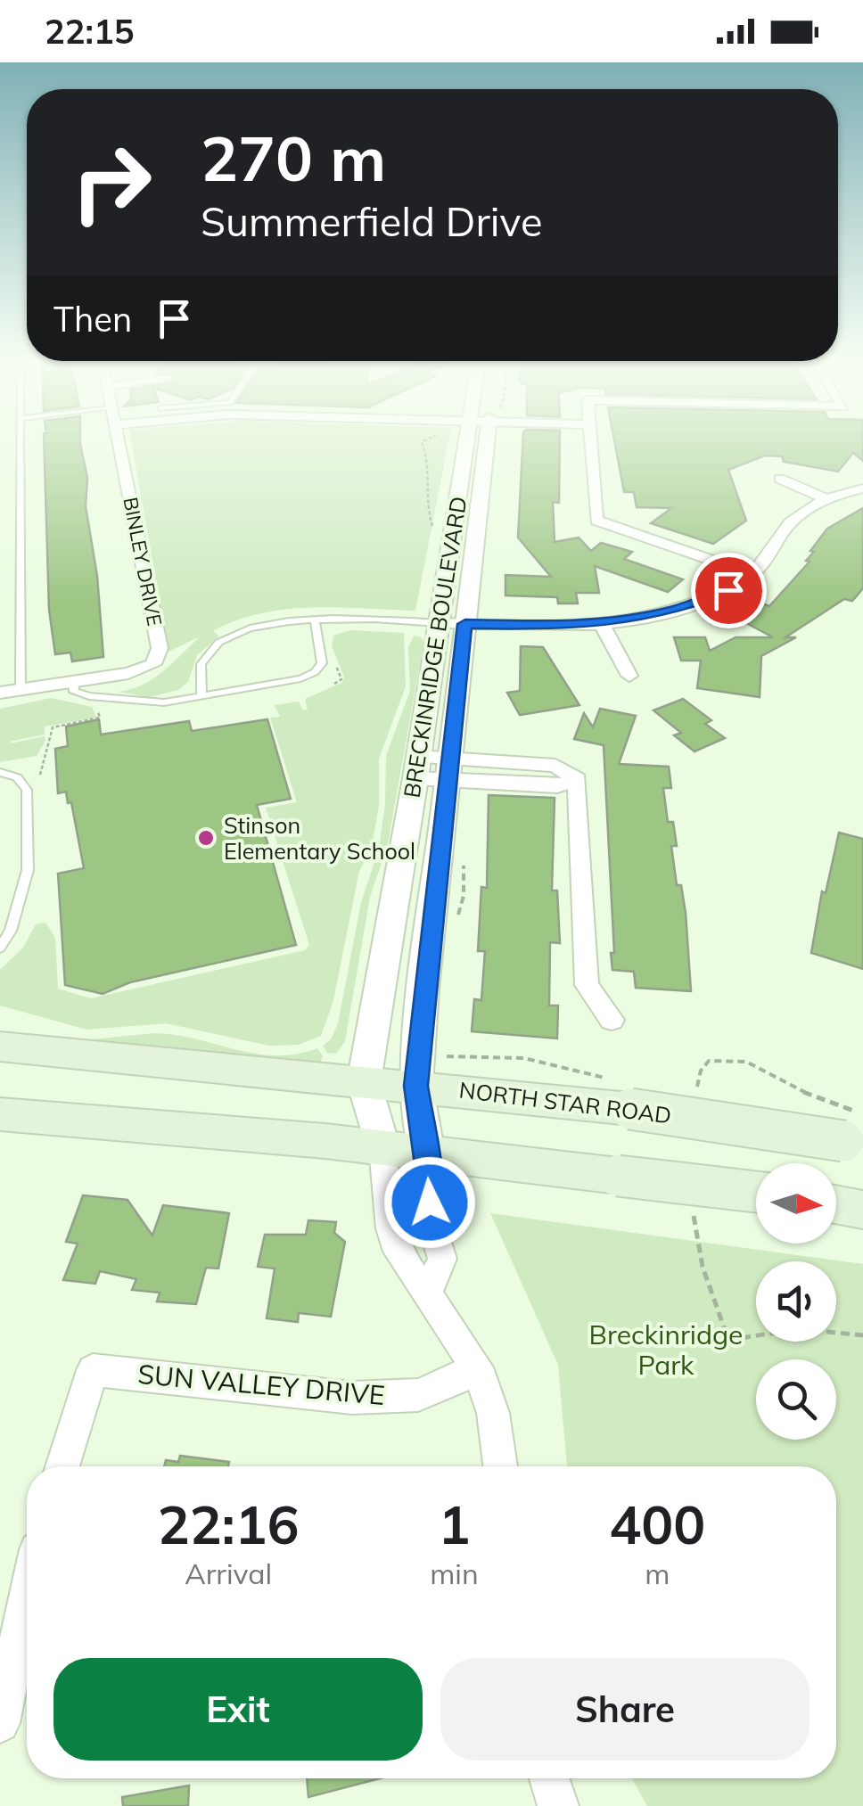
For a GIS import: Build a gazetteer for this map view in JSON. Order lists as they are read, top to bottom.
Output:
{
  "streets": {
    "main road": ["NORTH STAR ROAD"],
    "street": ["BINLEY DRIVE", "BRECKINRIDGE BOULEVARD", "SUN VALLEY DRIVE"]
  },
  "crossings": [
    ["BRECKINRIDGE BOULEVARD", "NORTH STAR ROAD"],
    ["BRECKINRIDGE BOULEVARD", "SUN VALLEY DRIVE"]
  ],
  "parks": ["Breckinridge Park"],
  "places": ["Stinson Elementary School"],
  "north": "right",
  "page": {
    "status": "22:15",
    "turn": ["270 m", "Summerfield Drive"],
    "then": "Then",
    "eta": [
      "22:16",
      "Arrival",
      "1",
      "min",
      "400",
      "m"
    ],
    "buttons": ["Exit", "Share"]
  }
}
